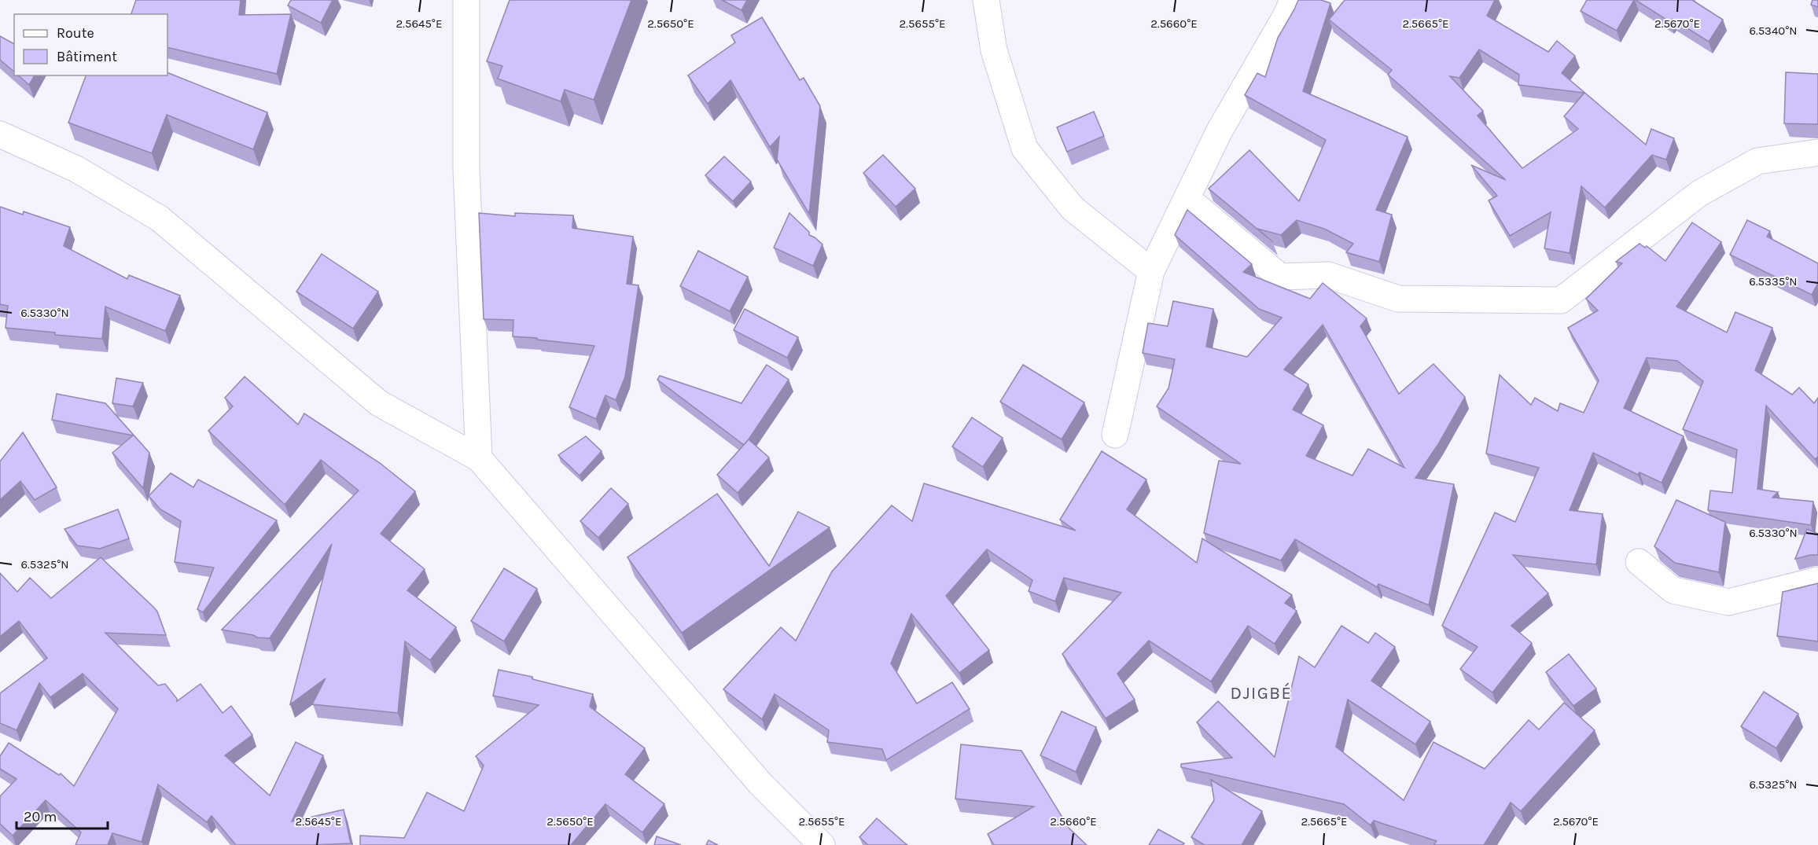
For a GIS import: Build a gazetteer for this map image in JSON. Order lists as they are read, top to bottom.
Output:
{
  "districts": ["DJIGBÉ"],
  "legend": ["Route", "Bâtiment"],
  "scale_bar": "20 m",
  "coordinates": [
    "2.5645°E",
    "2.5650°E",
    "2.5655°E",
    "2.5660°E",
    "2.5665°E",
    "2.5670°E",
    "6.5340°N",
    "6.5335°N",
    "6.5330°N",
    "6.5325°N"
  ]
}
